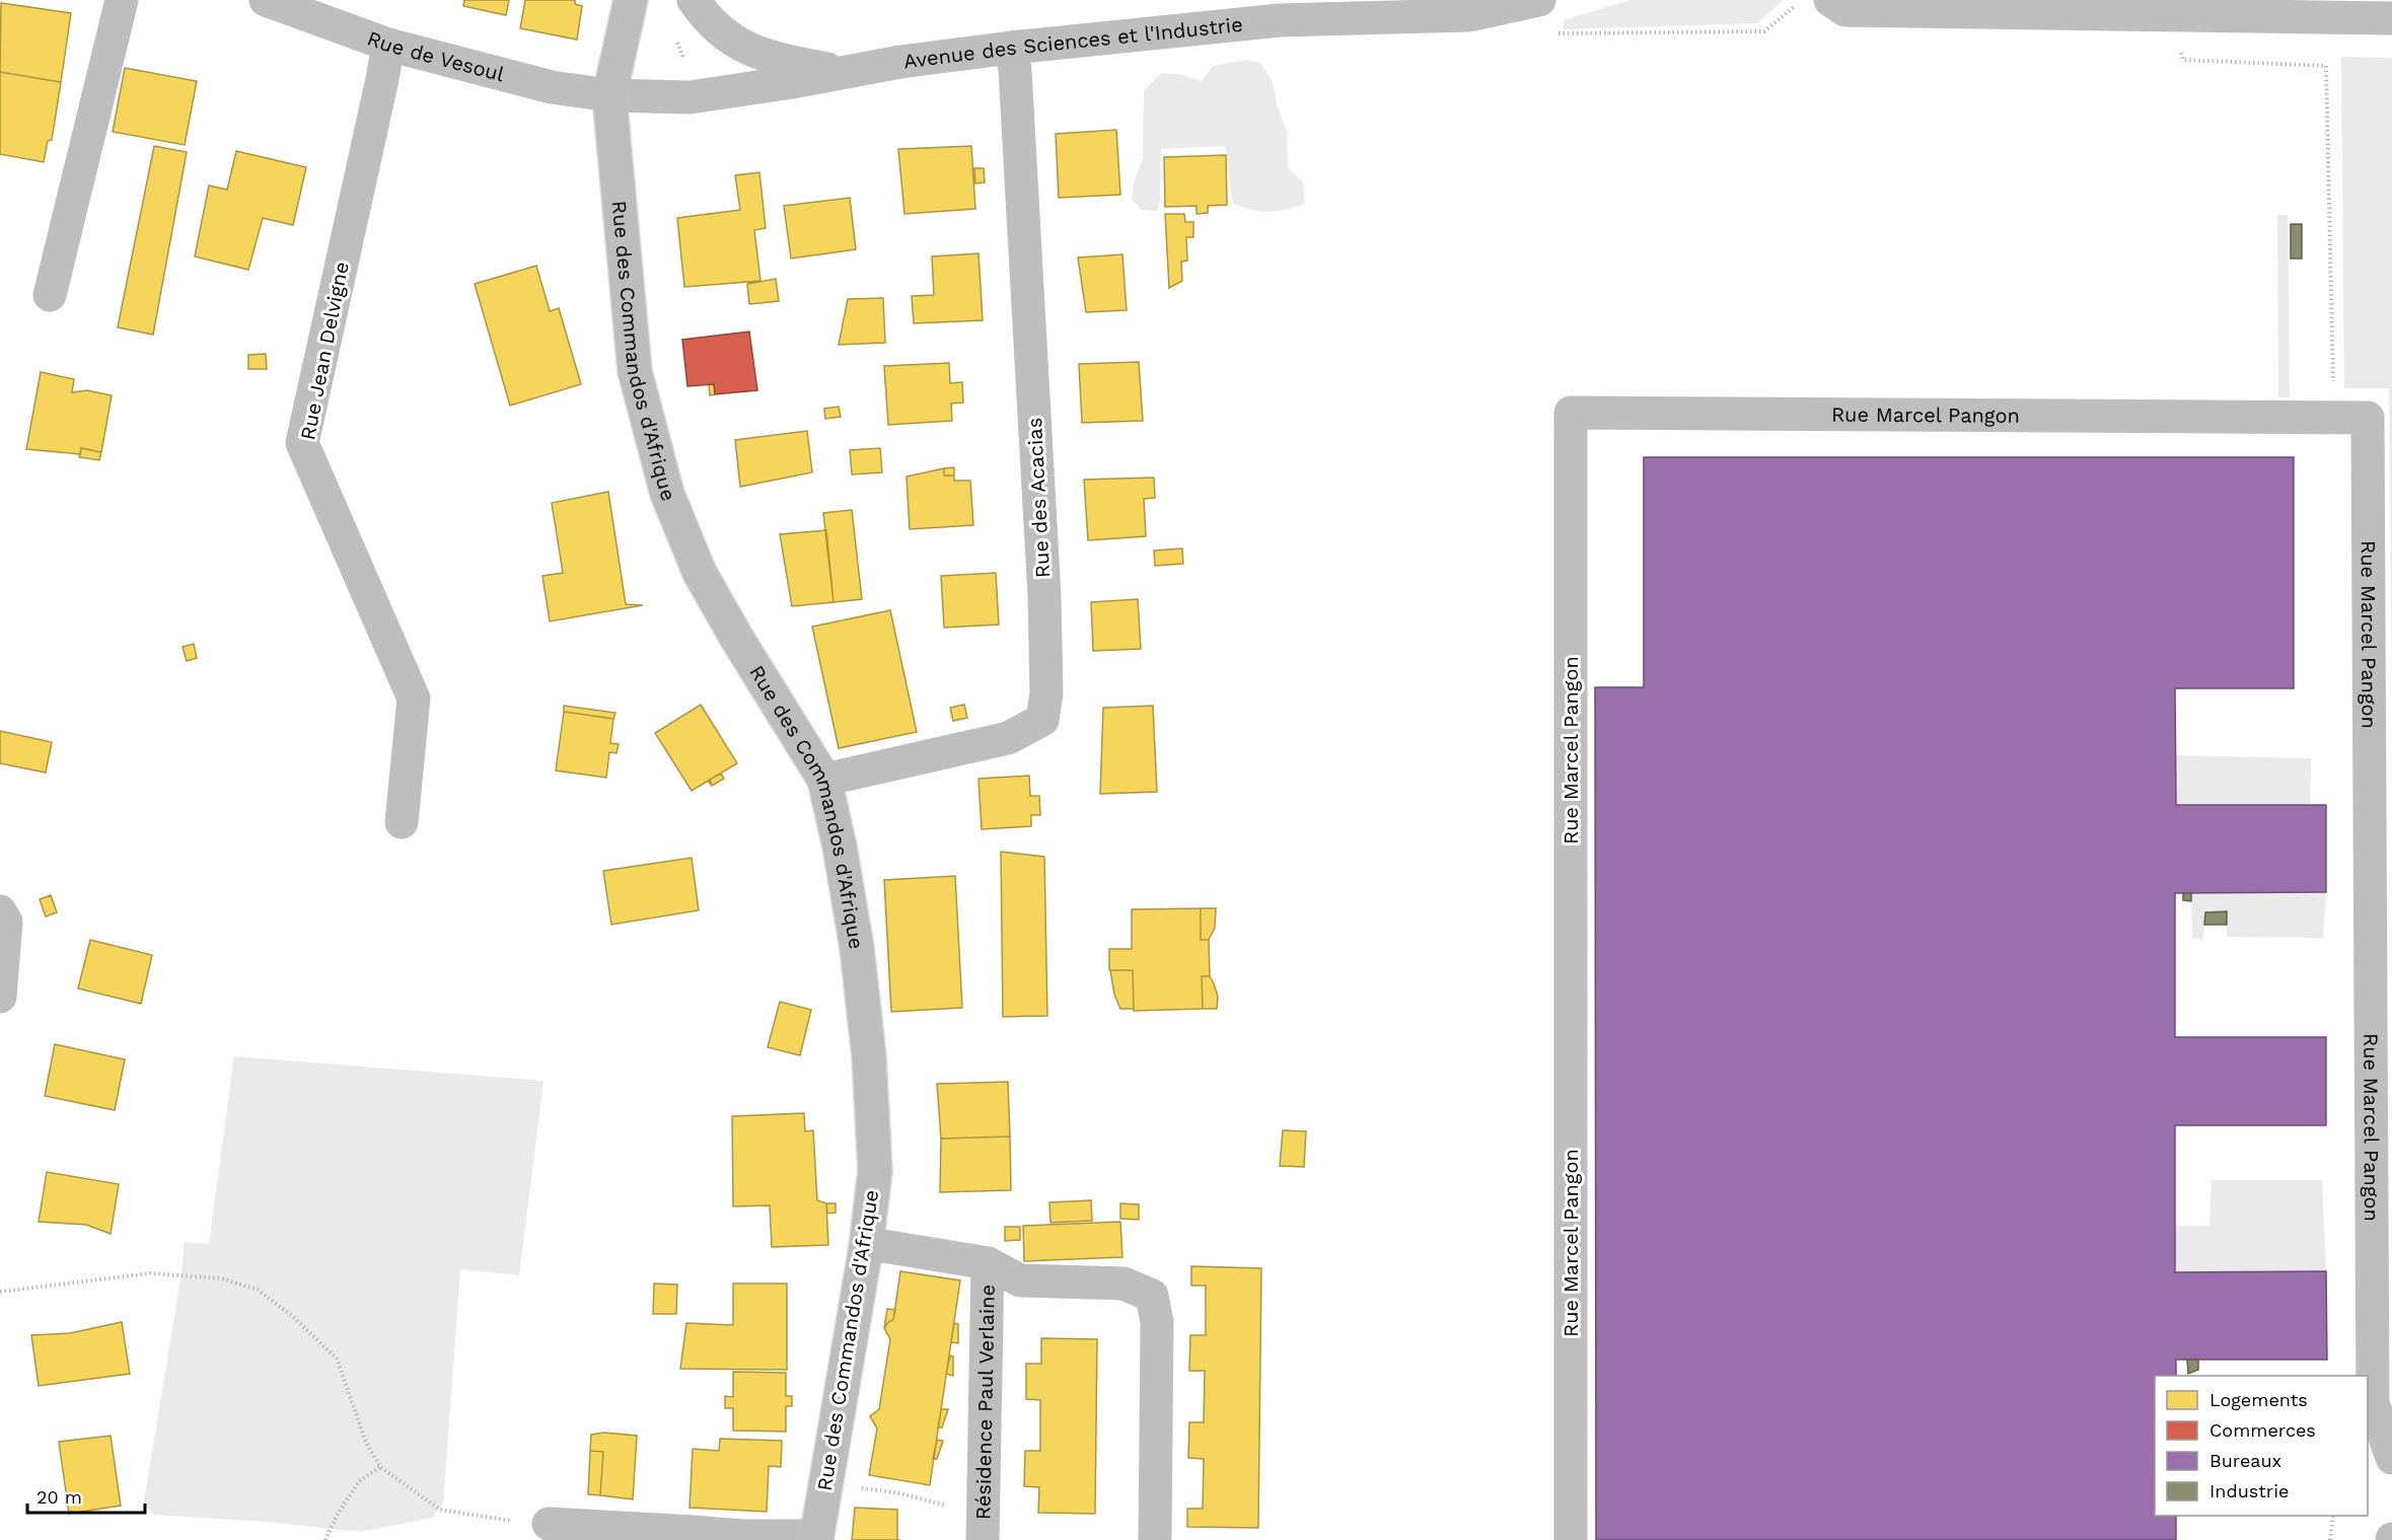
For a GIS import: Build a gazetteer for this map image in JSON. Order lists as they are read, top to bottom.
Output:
{
  "streets": {
    "main road": ["Rue des Commandos d'Afrique"],
    "street": [
      "Avenue des Sciences et l'Industrie",
      "Rue de Vesoul",
      "Rue Jean Delvigne",
      "Rue Marcel Pangon",
      "Rue des Acacias",
      "Résidence Paul Verlaine"
    ]
  },
  "crossings": [
    ["Avenue des Sciences et l'Industrie", "Rue de Vesoul"],
    ["Avenue des Sciences et l'Industrie", "Rue des Commandos d'Afrique"],
    ["Avenue des Sciences et l'Industrie", "Rue des Acacias"],
    ["Rue de Vesoul", "Rue des Commandos d'Afrique"],
    ["Rue de Vesoul", "Rue Jean Delvigne"],
    ["Rue des Commandos d'Afrique", "Rue des Acacias"],
    ["Rue des Commandos d'Afrique", "Résidence Paul Verlaine"]
  ],
  "legend": [
    "Logements",
    "Commerces",
    "Bureaux",
    "Industrie"
  ],
  "scale_bar": "20 m"
}
